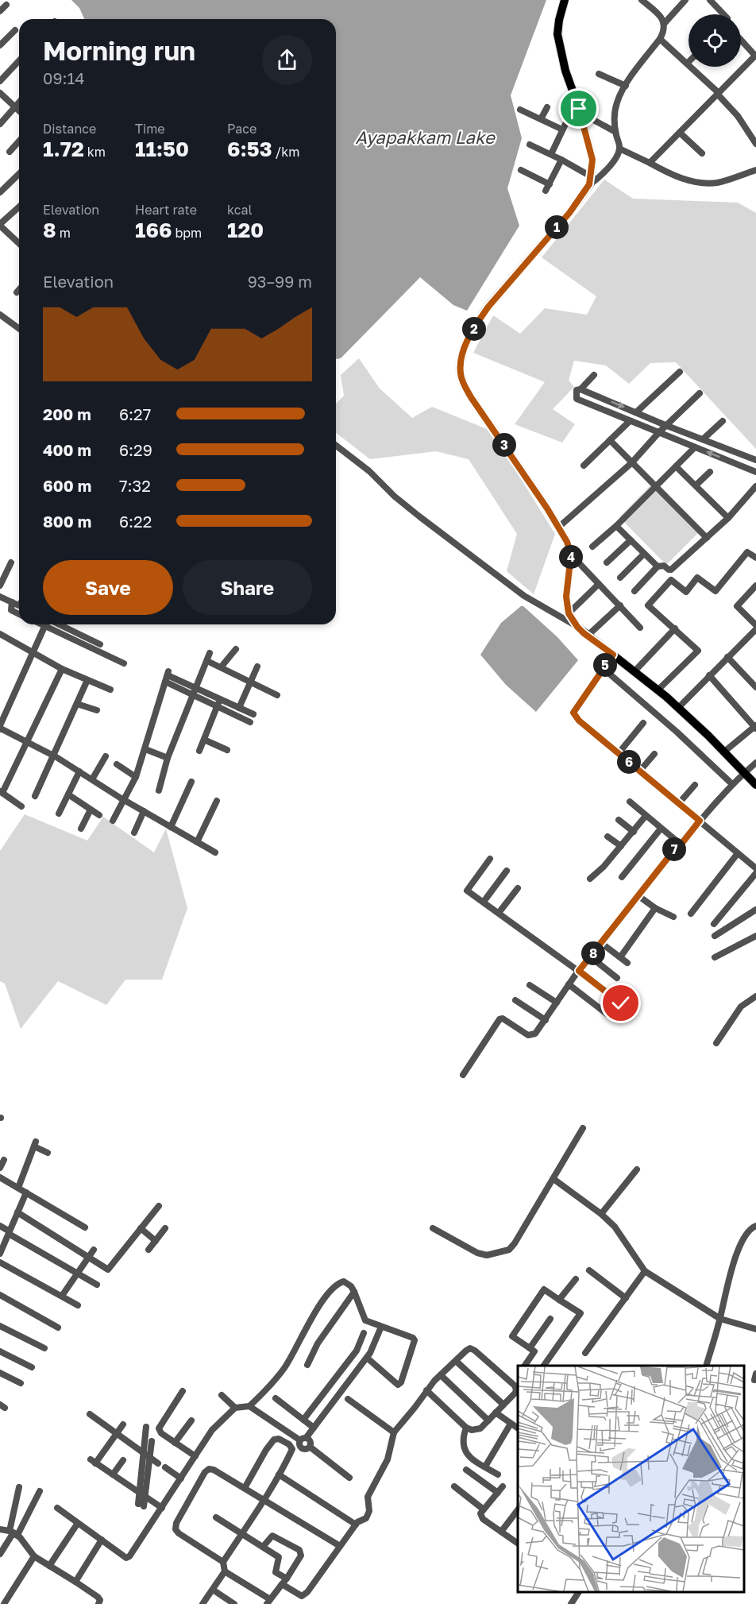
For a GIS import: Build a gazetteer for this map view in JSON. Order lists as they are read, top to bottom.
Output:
{
  "water": ["Ayapakkam Lake"],
  "page": {
    "heading": ["Morning run", "09:14"],
    "stats": [
      ["Distance", "1.72 km"],
      ["Time", "11:50"],
      ["Pace", "6:53 /km"],
      ["Elevation", "8 m"],
      ["Heart rate", "166 bpm"],
      ["kcal", "120"]
    ],
    "pins": [
      "1",
      "2",
      "3",
      "4",
      "5",
      "6",
      "7",
      "8"
    ],
    "chart": ["Elevation", "93–99 m"],
    "list": [
      {
        "name": "200 m",
        "note": "6:27"
      },
      {
        "name": "400 m",
        "note": "6:29"
      },
      {
        "name": "600 m",
        "note": "7:32"
      },
      {
        "name": "800 m",
        "note": "6:22"
      }
    ],
    "buttons": ["Save", "Share"]
  }
}
